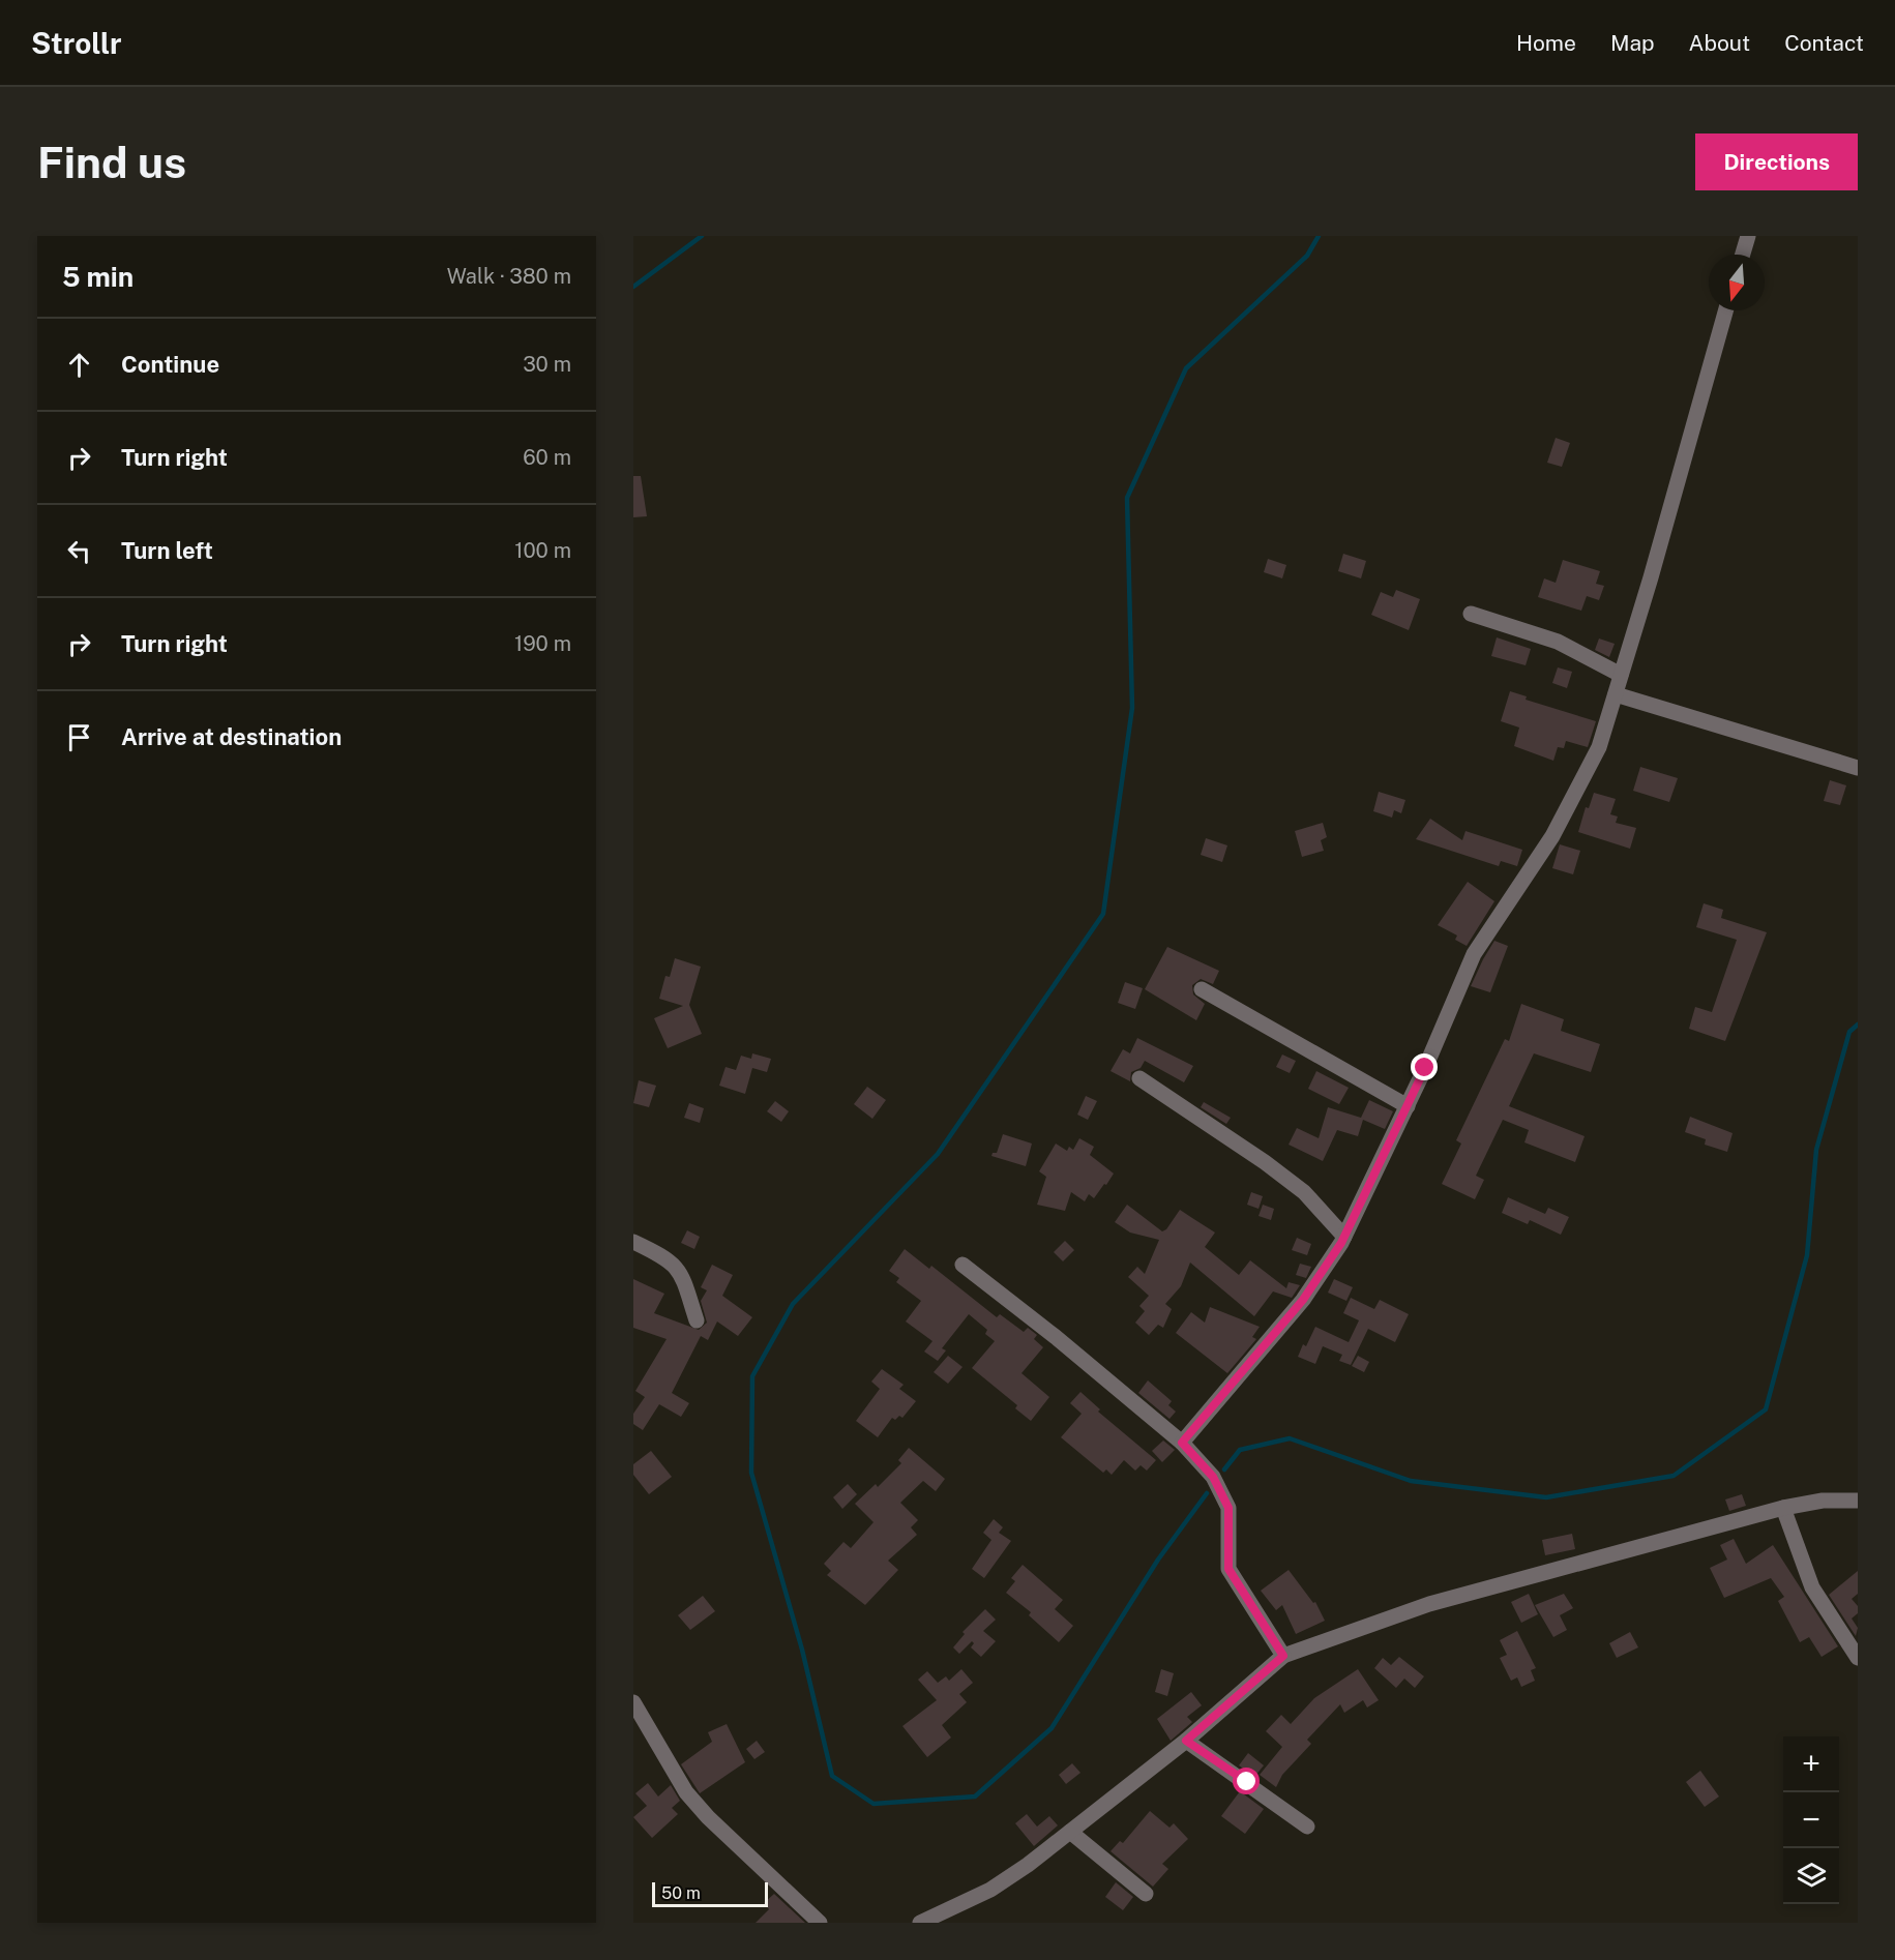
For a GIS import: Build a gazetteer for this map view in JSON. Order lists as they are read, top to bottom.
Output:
{
  "scale_bar": "50 m",
  "north": "bottom",
  "page": {
    "header": "Strollr",
    "nav": [
      "Home",
      "Map",
      "About",
      "Contact"
    ],
    "buttons": "Directions",
    "title": "Find us",
    "heading": ["5 min", "Walk · 380 m"],
    "list": [
      ["Continue", "30 m"],
      ["Turn right", "60 m"],
      ["Turn left", "100 m"],
      ["Turn right", "190 m"],
      "Arrive at destination"
    ],
    "map_buttons": ["+", "−"],
    "scale": "50 m"
  }
}
